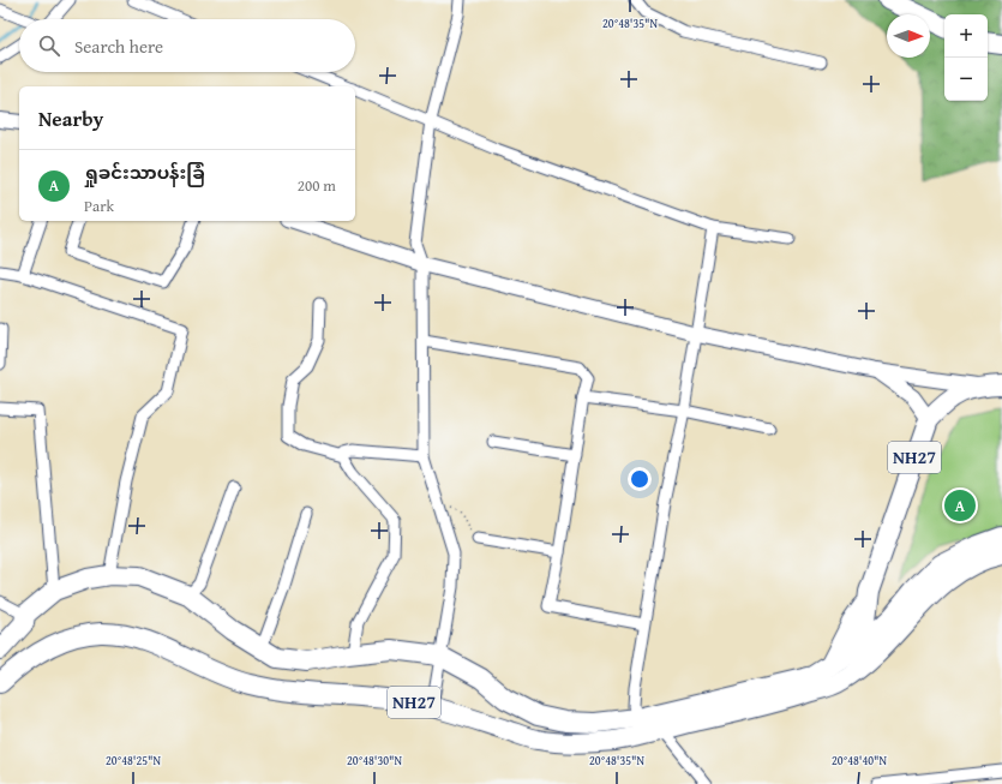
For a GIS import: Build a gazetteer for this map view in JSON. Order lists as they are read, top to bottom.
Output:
{
  "streets": {
    "highway": ["NH27"]
  },
  "north": "right",
  "page": {
    "map_buttons": ["+", "−"],
    "search": "Search here",
    "heading": "Nearby",
    "list": [
      {
        "mark": "A",
        "name": "ရှုခင်းသာပန်းခြံ",
        "note": "Park",
        "value": "200 m"
      }
    ],
    "pins": "A"
  },
  "coordinates": [
    "20°48'35\"N",
    "20°48'25\"N",
    "20°48'30\"N",
    "20°48'40\"N"
  ]
}
